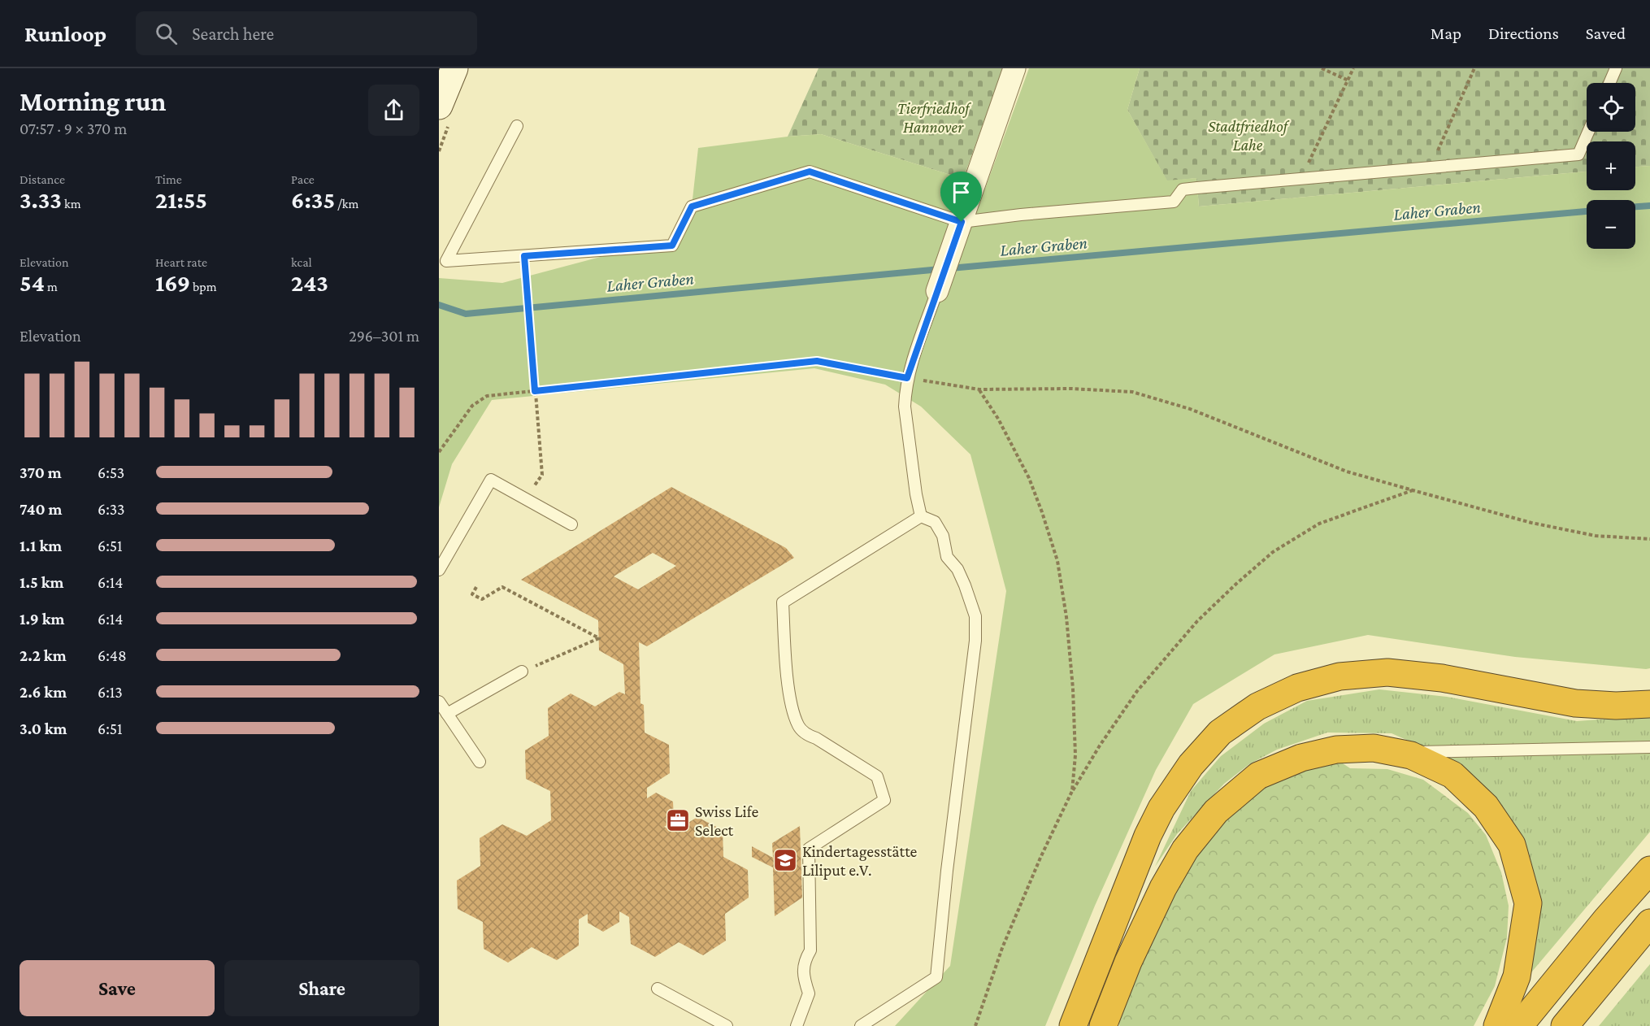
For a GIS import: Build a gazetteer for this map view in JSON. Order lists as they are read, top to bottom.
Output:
{
  "water": ["Laher Graben"],
  "parks": ["Tierfriedhof Hannover", "Stadtfriedhof Lahe"],
  "places": {
    "office": ["Swiss Life Select"],
    "school or university": ["Kindertagesstätte Liliput e.V."]
  },
  "page": {
    "header": "Runloop",
    "search": "Search here",
    "nav": ["Map", "Directions", "Saved"],
    "heading": ["Morning run", "07:57 · 9 × 370 m"],
    "map_buttons": ["+", "−"],
    "stats": [
      ["Distance", "3.33 km"],
      ["Time", "21:55"],
      ["Pace", "6:35 /km"],
      ["Elevation", "54 m"],
      ["Heart rate", "169 bpm"],
      ["kcal", "243"]
    ],
    "chart": ["Elevation", "296–301 m"],
    "list": [
      {
        "name": "370 m",
        "note": "6:53"
      },
      {
        "name": "740 m",
        "note": "6:33"
      },
      {
        "name": "1.1 km",
        "note": "6:51"
      },
      {
        "name": "1.5 km",
        "note": "6:14"
      },
      {
        "name": "1.9 km",
        "note": "6:14"
      },
      {
        "name": "2.2 km",
        "note": "6:48"
      },
      {
        "name": "2.6 km",
        "note": "6:13"
      },
      {
        "name": "3.0 km",
        "note": "6:51"
      }
    ],
    "buttons": ["Save", "Share"]
  }
}
